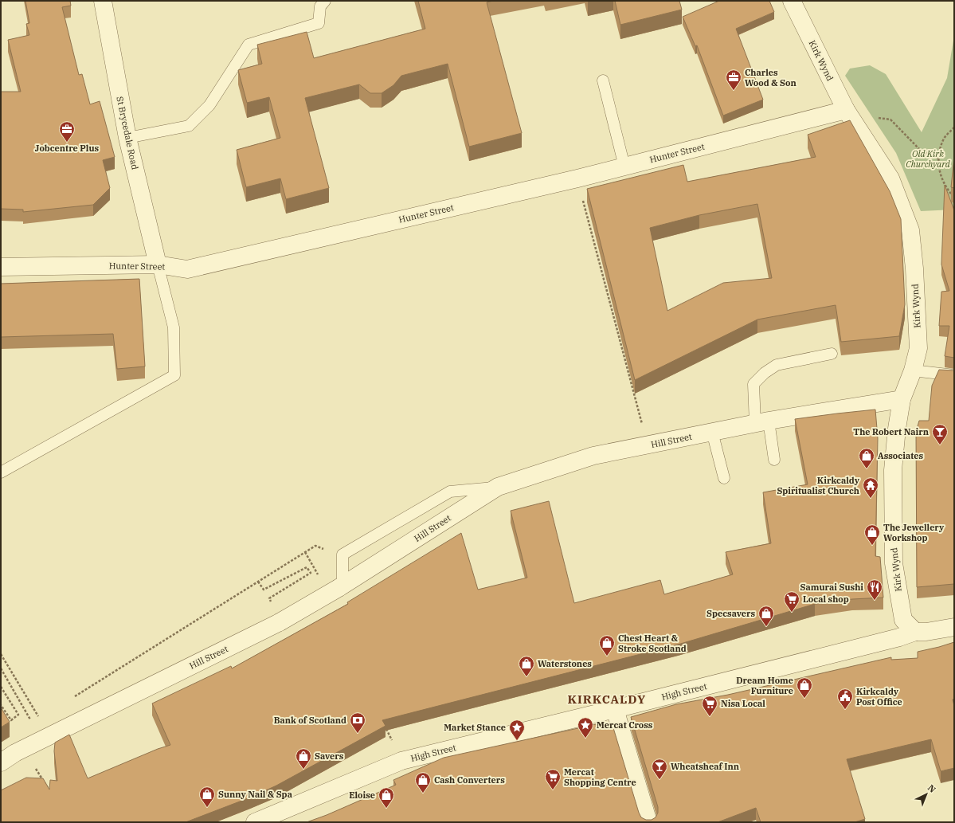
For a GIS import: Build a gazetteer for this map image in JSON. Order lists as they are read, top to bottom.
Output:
{
  "streets": {
    "street": [
      "Kirk Wynd",
      "St Brycedale Road",
      "Hunter Street",
      "Hill Street",
      "High Street"
    ]
  },
  "crossings": [
    ["Kirk Wynd", "Hunter Street"],
    ["Kirk Wynd", "Hill Street"],
    ["Kirk Wynd", "High Street"],
    ["St Brycedale Road", "Hunter Street"]
  ],
  "districts": ["KIRKCALDY"],
  "parks": ["Old Kirk Churchyard"],
  "places": {
    "office": ["Charles Wood & Son", "Jobcentre Plus"],
    "bar": ["The Robert Nairn", "Wheatsheaf Inn"],
    "shop": [
      "Associates",
      "The Jewellery Workshop",
      "Specsavers",
      "Chest Heart & Stroke Scotland",
      "Waterstones",
      "Dream Home Furniture",
      "Savers",
      "Cash Converters",
      "Sunny Nail & Spa",
      "Eloise"
    ],
    "temple": ["Kirkcaldy Spiritualist Church"],
    "restaurant": ["Samurai Sushi"],
    "supermarket": ["Local shop", "Nisa Local", "Mercat Shopping Centre"],
    "public building": ["Kirkcaldy Post Office"],
    "bank": ["Bank of Scotland"],
    "place": ["Mercat Cross", "Market Stance"]
  },
  "north": "top right"
}
